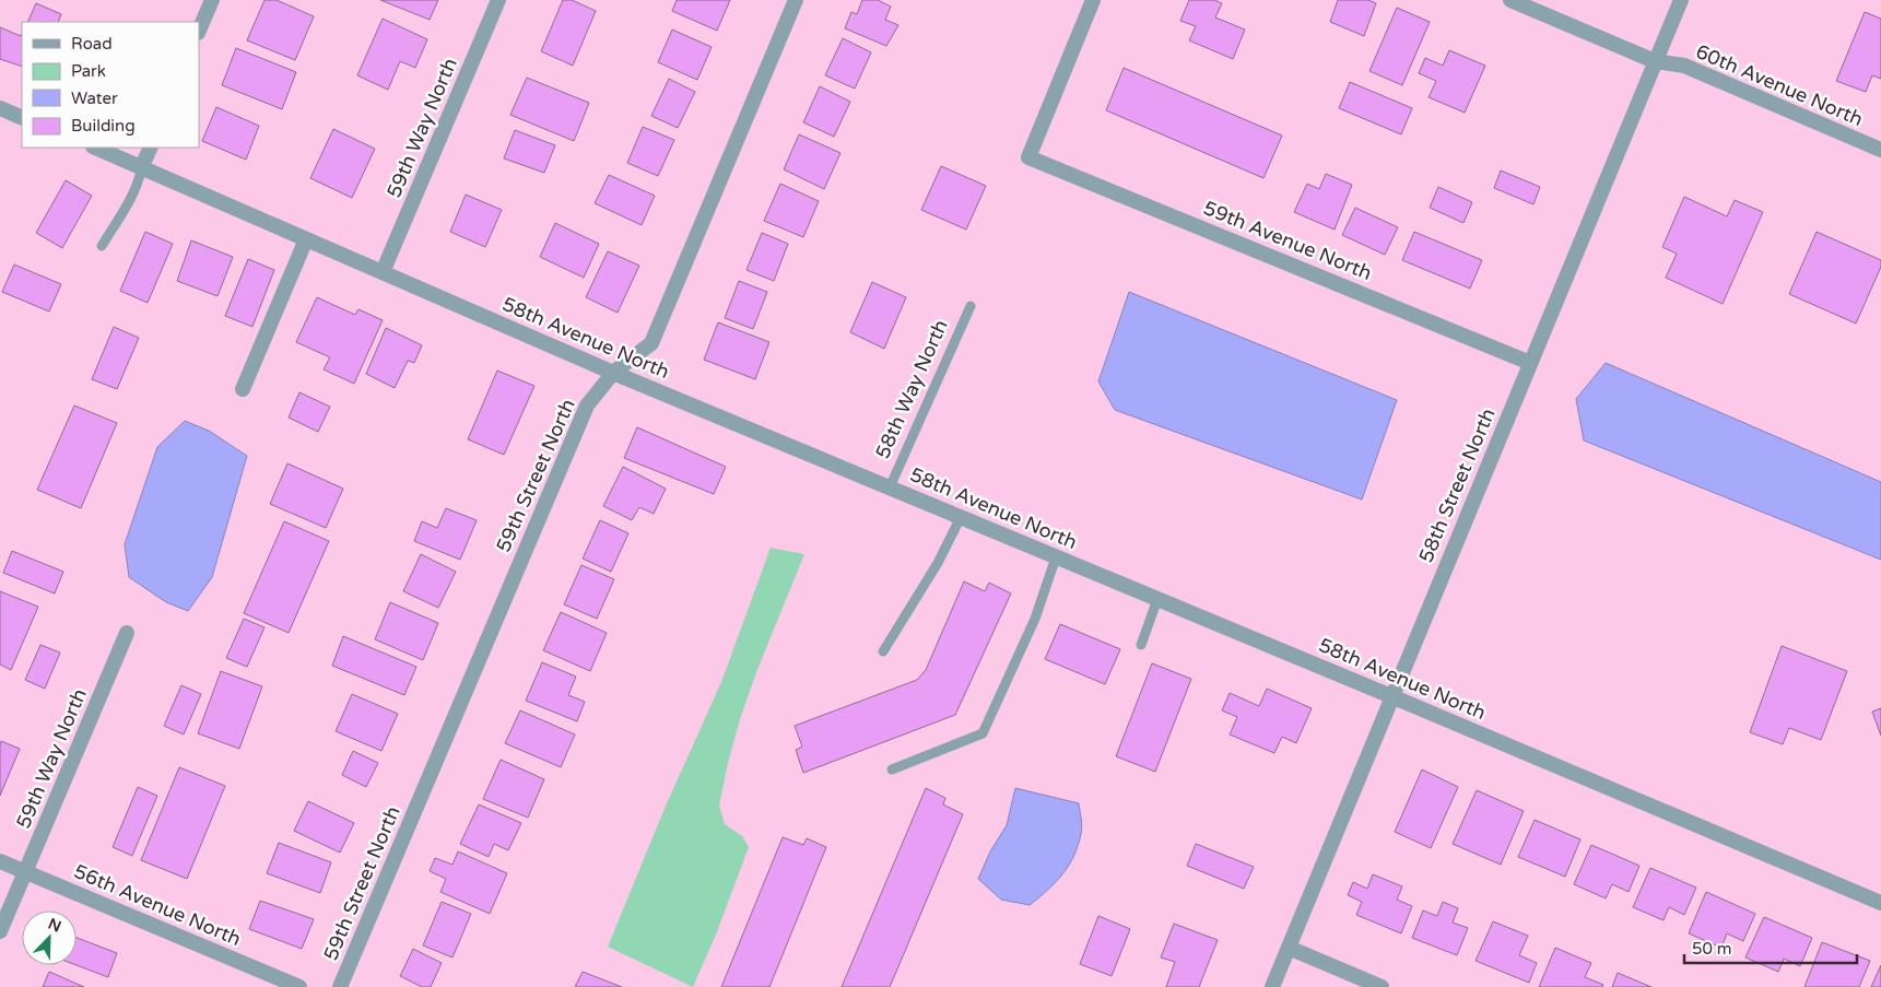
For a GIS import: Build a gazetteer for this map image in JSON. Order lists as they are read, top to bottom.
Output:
{
  "streets": {
    "street": [
      "60th Avenue North",
      "59th Way North",
      "59th Avenue North",
      "58th Avenue North",
      "59th Street North",
      "58th Street North",
      "56th Avenue North"
    ],
    "lane": ["58th Way North"]
  },
  "crossings": [
    ["60th Avenue North", "58th Street North"],
    ["59th Way North", "58th Avenue North"],
    ["59th Way North", "56th Avenue North"],
    ["59th Avenue North", "58th Street North"],
    ["58th Avenue North", "58th Way North"],
    ["58th Avenue North", "59th Street North"],
    ["58th Avenue North", "58th Street North"]
  ],
  "legend": [
    "Road",
    "Park",
    "Water",
    "Building"
  ],
  "scale_bar": "50 m",
  "north": "top right"
}
